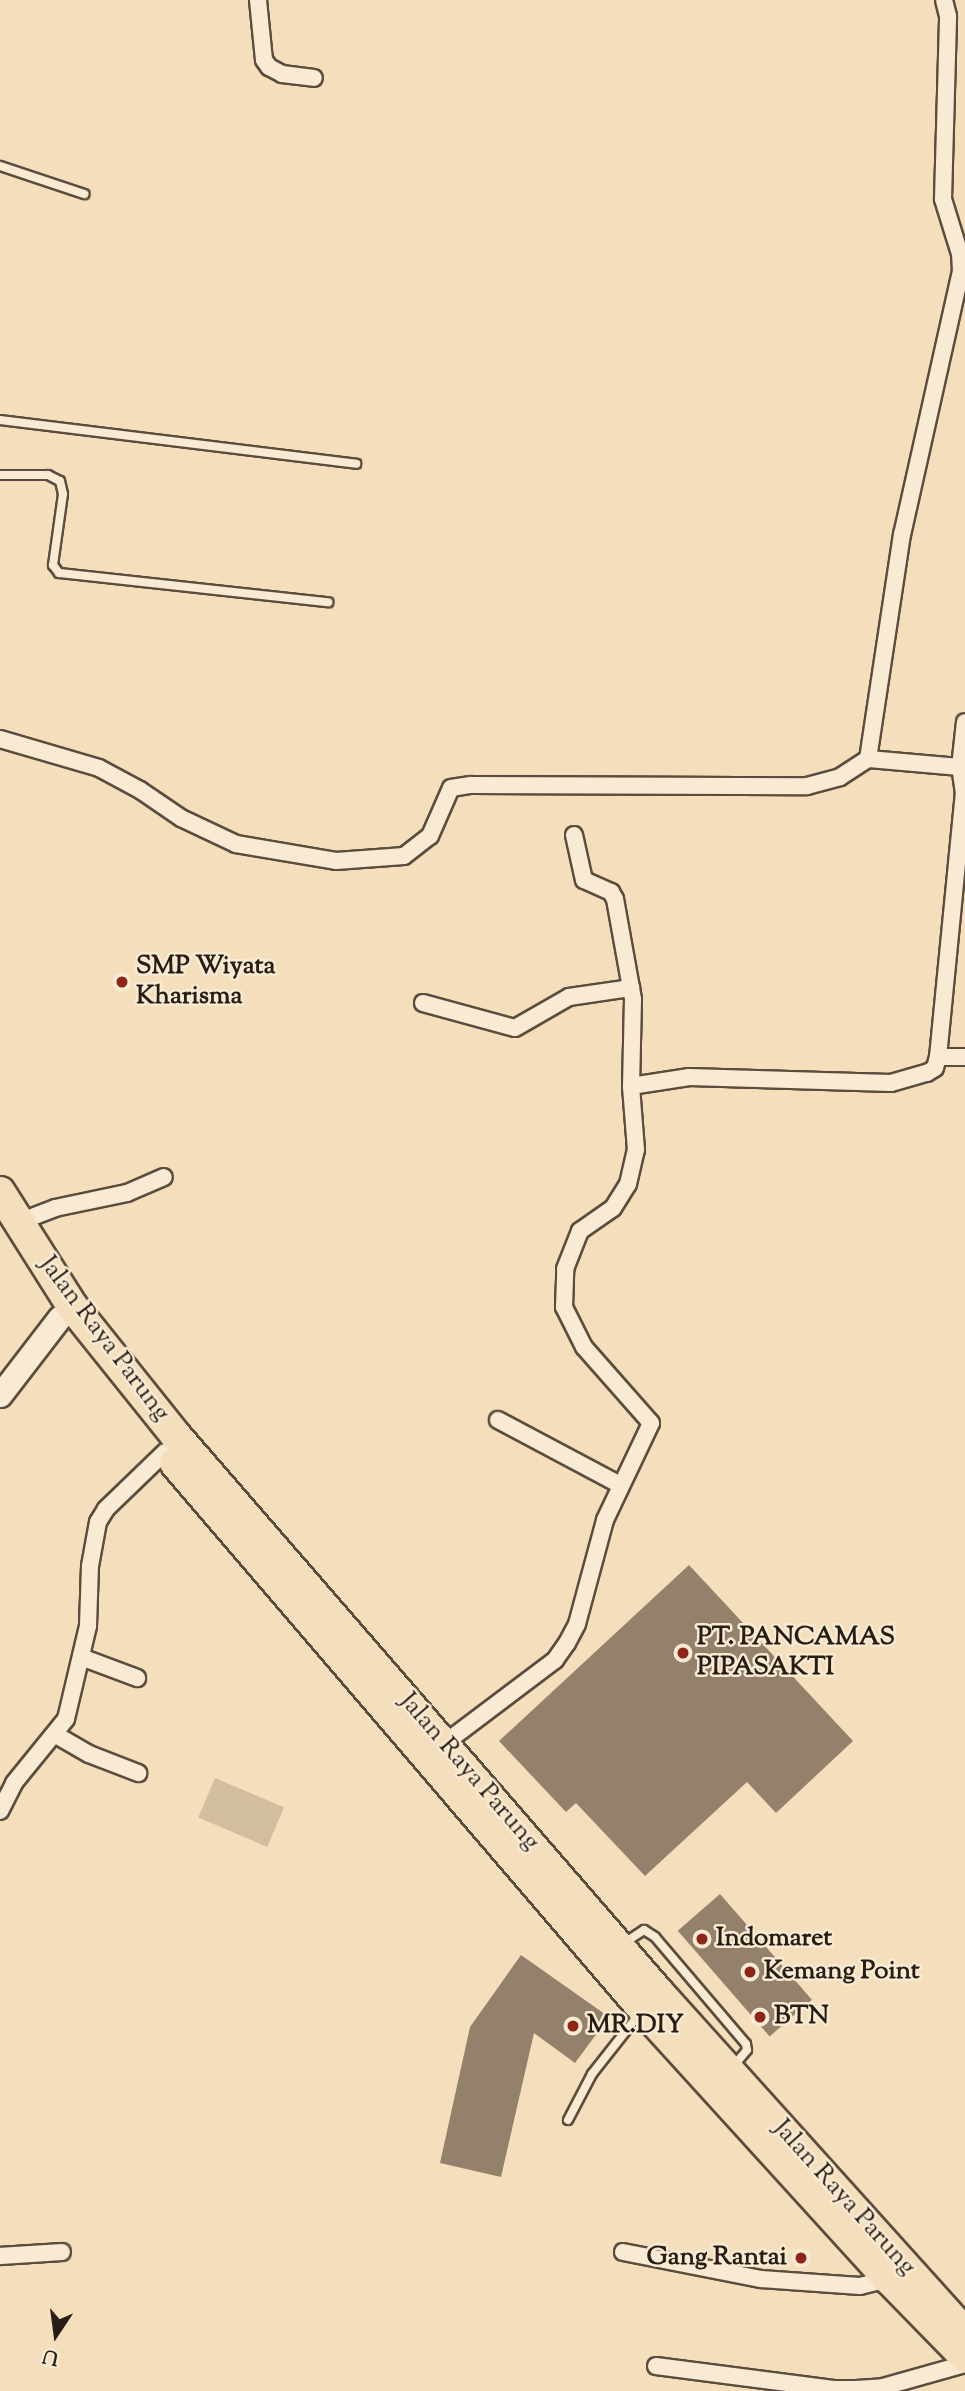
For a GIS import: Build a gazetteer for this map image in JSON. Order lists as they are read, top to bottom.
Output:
{
  "streets": {
    "highway": ["Jalan Raya Parung"]
  },
  "places": [
    "SMP Wiyata Kharisma",
    "PT. PANCAMAS PIPASAKTI",
    "Indomaret",
    "Kemang Point",
    "BTN",
    "MR.DIY",
    "Gang Rantai"
  ],
  "north": "bottom"
}
